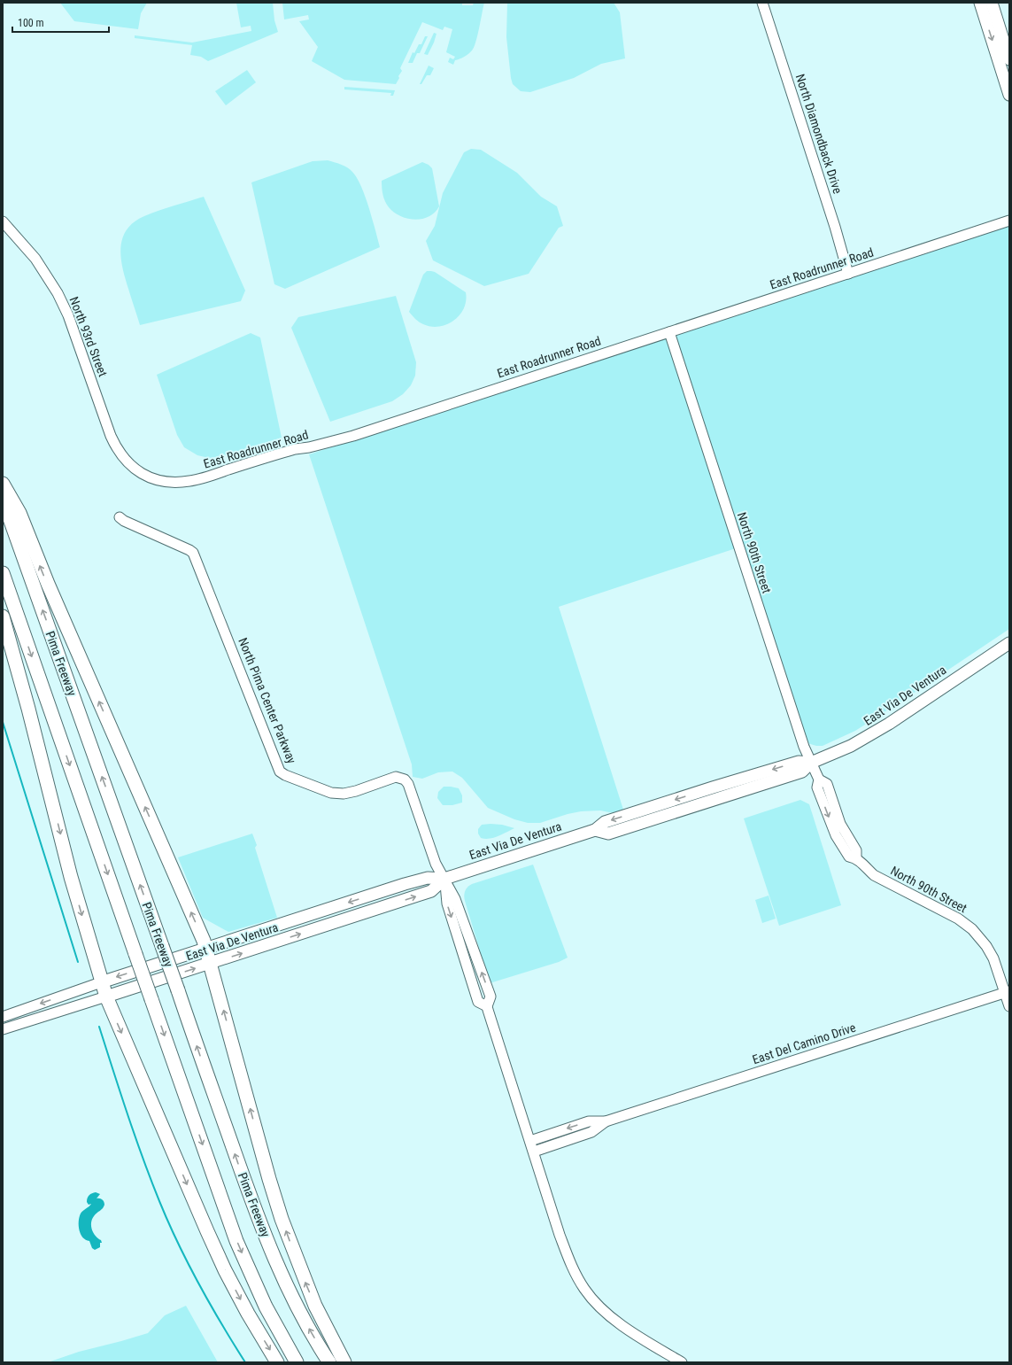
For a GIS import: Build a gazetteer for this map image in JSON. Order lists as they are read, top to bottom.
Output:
{
  "streets": {
    "highway": ["Pima Freeway"],
    "main road": ["East Via De Ventura"],
    "street": [
      "North Diamondback Drive",
      "East Roadrunner Road",
      "North 93rd Street",
      "North 90th Street",
      "North Pima Center Parkway",
      "East Del Camino Drive"
    ]
  },
  "crossings": [
    ["North Diamondback Drive", "East Roadrunner Road"],
    ["East Roadrunner Road", "North 93rd Street"],
    ["East Roadrunner Road", "North 90th Street"],
    ["North 90th Street", "East Via De Ventura"],
    ["North 90th Street", "East Del Camino Drive"],
    ["East Via De Ventura", "North Pima Center Parkway"],
    ["North Pima Center Parkway", "East Del Camino Drive"]
  ],
  "scale_bar": "100 m"
}
